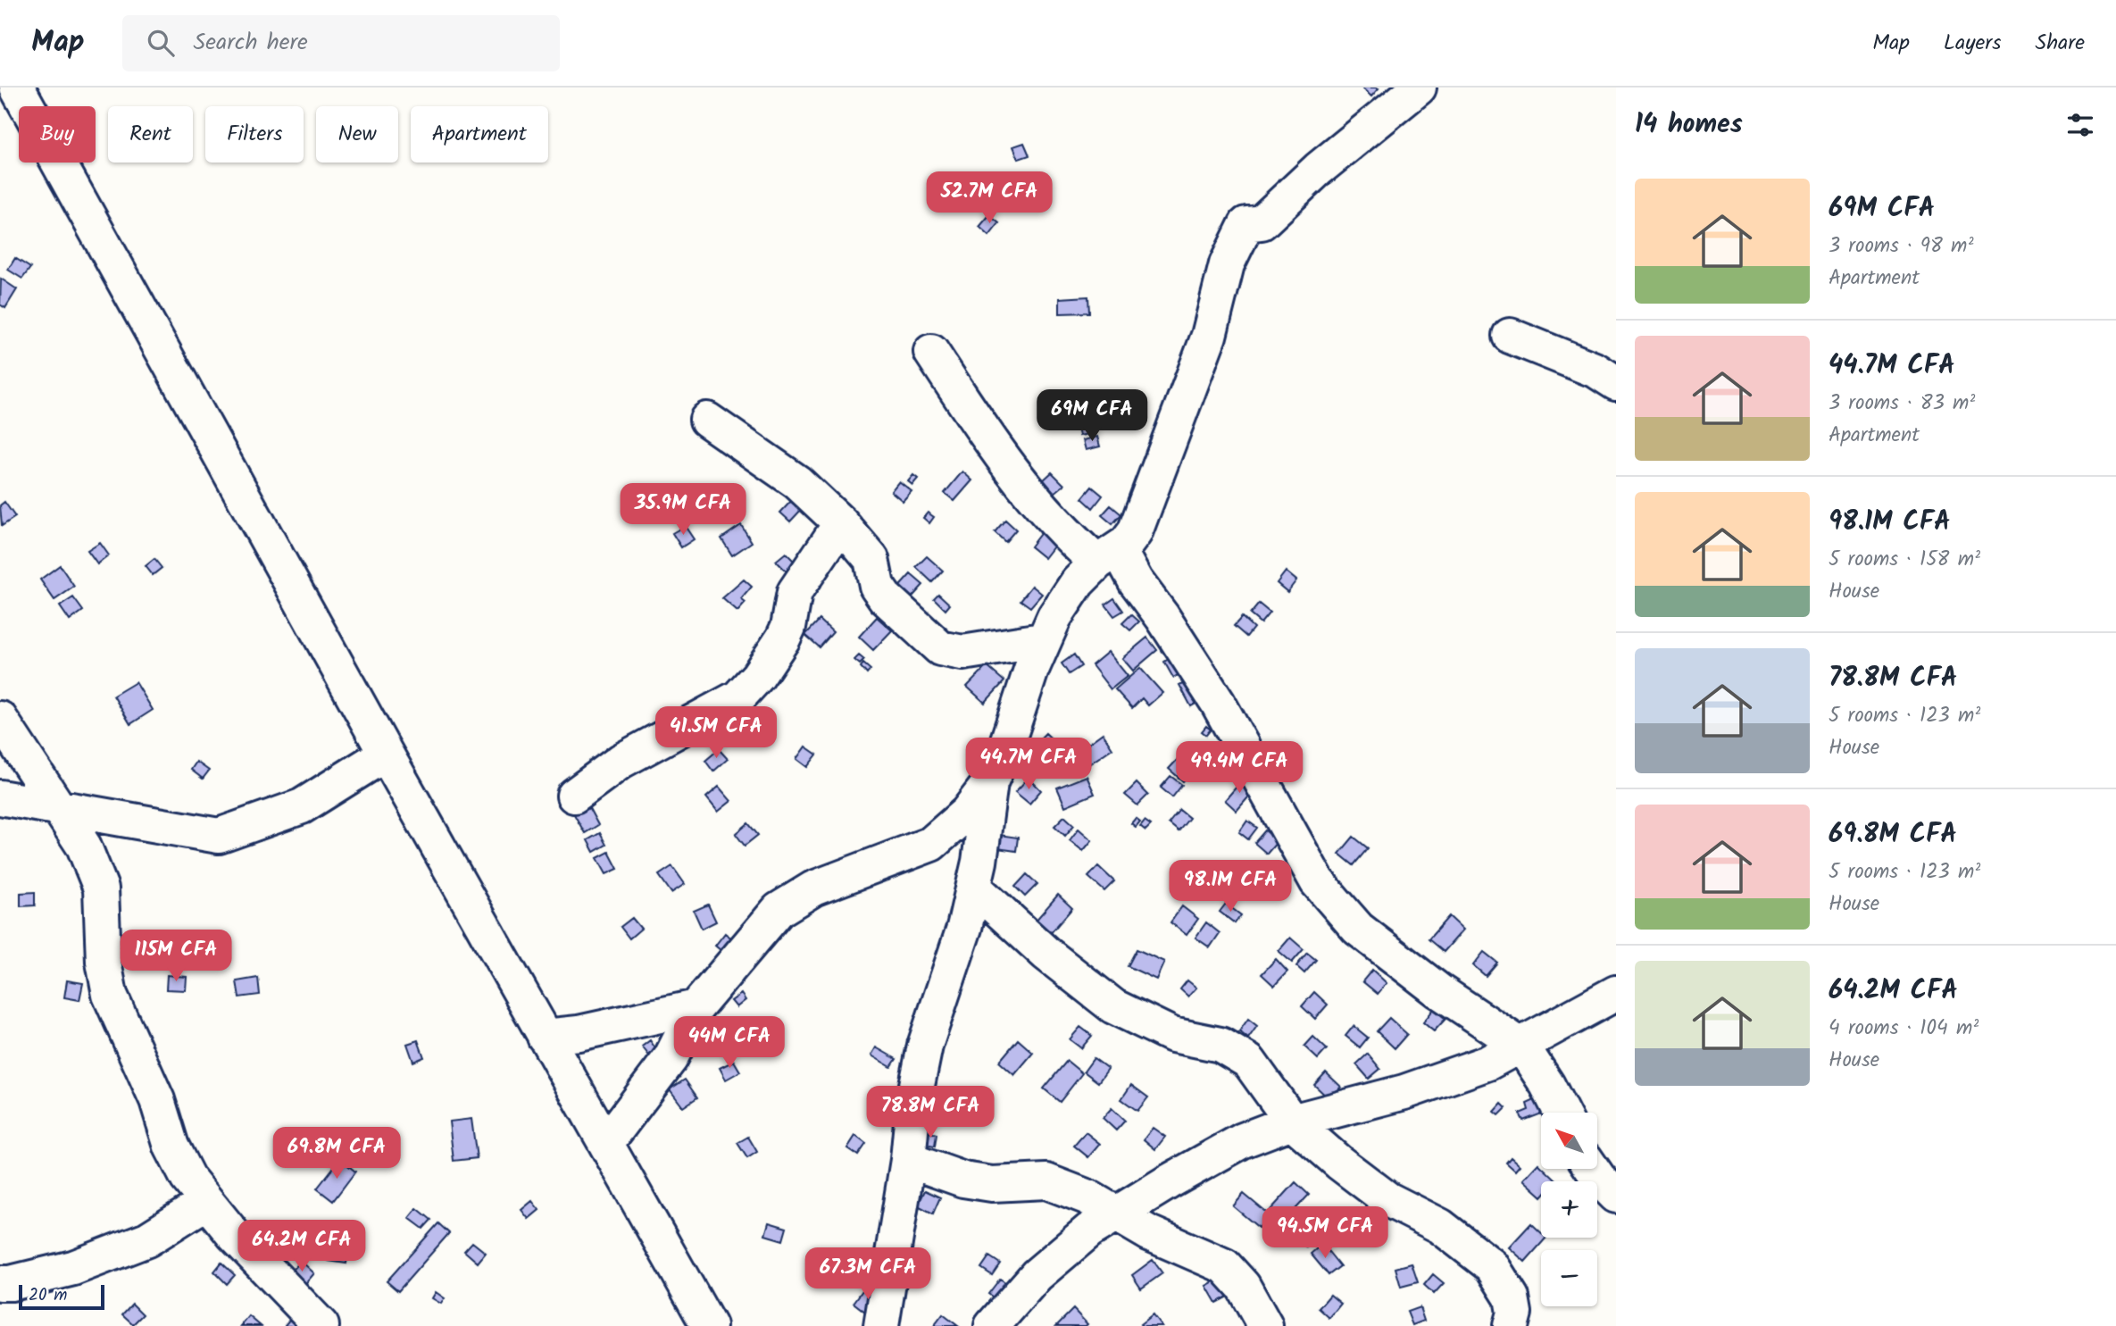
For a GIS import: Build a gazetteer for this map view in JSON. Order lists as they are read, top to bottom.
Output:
{
  "scale_bar": "20 m",
  "north": "top left",
  "page": {
    "header": "Map",
    "search": "Search here",
    "nav": ["Map", "Layers", "Share"],
    "heading": "14 homes",
    "chip": [
      "Buy",
      "Rent",
      "Filters",
      "New",
      "Apartment"
    ],
    "list": [
      {
        "name": "69M CFA",
        "note": "3 rooms · 98 m² · Apartment"
      },
      {
        "name": "44.7M CFA",
        "note": "3 rooms · 83 m² · Apartment"
      },
      {
        "name": "98.1M CFA",
        "note": "5 rooms · 158 m² · House"
      },
      {
        "name": "78.8M CFA",
        "note": "5 rooms · 123 m² · House"
      },
      {
        "name": "69.8M CFA",
        "note": "5 rooms · 123 m² · House"
      },
      {
        "name": "64.2M CFA",
        "note": "4 rooms · 104 m² · House"
      }
    ],
    "price": [
      "52.7M CFA",
      "69M CFA",
      "35.9M CFA",
      "41.5M CFA",
      "44.7M CFA",
      "49.4M CFA",
      "98.1M CFA",
      "115M CFA",
      "44M CFA",
      "78.8M CFA",
      "69.8M CFA",
      "94.5M CFA",
      "64.2M CFA",
      "67.3M CFA"
    ],
    "map_buttons": ["+", "−"],
    "scale": "20 m"
  }
}
